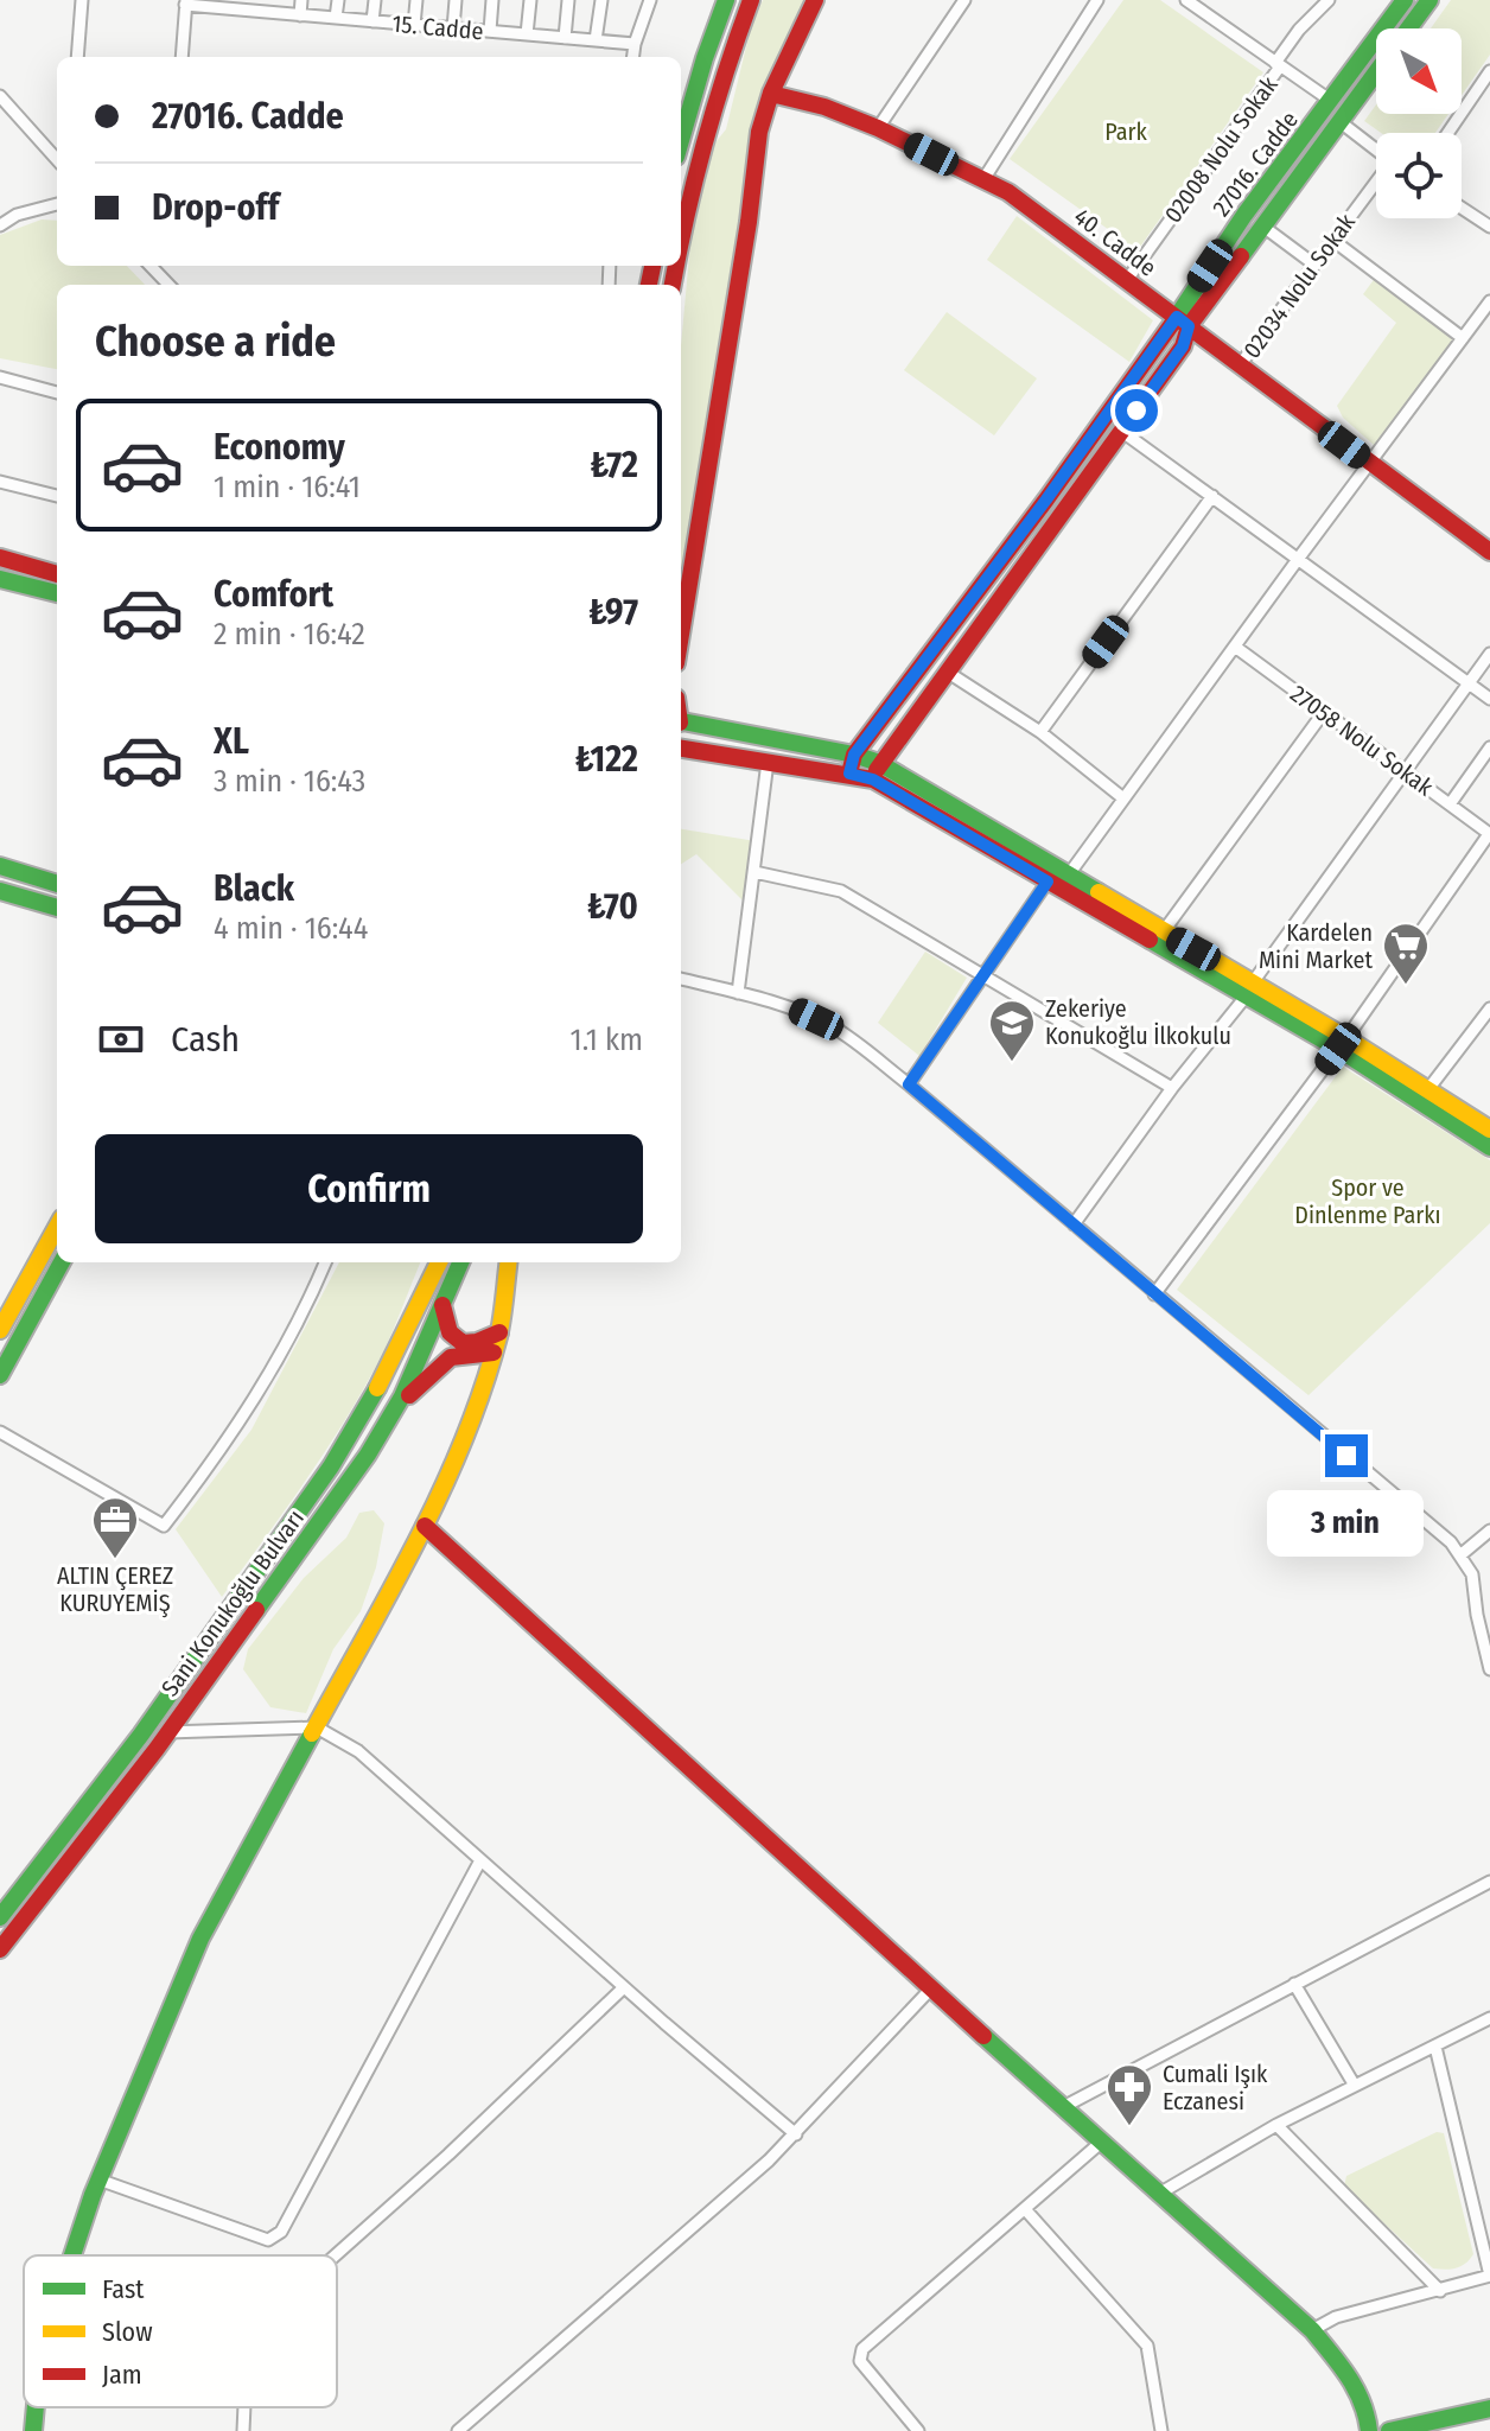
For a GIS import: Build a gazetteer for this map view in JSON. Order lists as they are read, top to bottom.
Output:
{
  "streets": {
    "main road": ["27016. Cadde", "40. Cadde", "Sani Konukoğlu Bulvarı"],
    "street": [
      "15. Cadde",
      "02008 Nolu Sokak",
      "02034 Nolu Sokak",
      "27058 Nolu Sokak"
    ]
  },
  "crossings": [
    ["02008 Nolu Sokak", "40. Cadde"],
    ["27016. Cadde", "40. Cadde"],
    ["40. Cadde", "02034 Nolu Sokak"]
  ],
  "parks": ["Park", "Spor ve Dinlenme Parkı"],
  "places": {
    "supermarket": ["Kardelen Mini Market"],
    "school or university": ["Zekeriye Konukoğlu İlkokulu"],
    "office": ["ALTIN ÇEREZ KURUYEMİŞ"],
    "pharmacy": ["Cumali Işık Eczanesi"]
  },
  "legend": ["Fast", "Slow", "Jam"],
  "north": "bottom right",
  "page": {
    "banner": ["27016. Cadde", "Drop-off"],
    "heading": "Choose a ride",
    "list": [
      {
        "name": "Economy",
        "note": "1 min · 16:41",
        "value": "₺72"
      },
      {
        "name": "Comfort",
        "note": "2 min · 16:42",
        "value": "₺97"
      },
      {
        "name": "XL",
        "note": "3 min · 16:43",
        "value": "₺122"
      },
      {
        "name": "Black",
        "note": "4 min · 16:44",
        "value": "₺70"
      }
    ],
    "pay": ["Cash", "1.1 km"],
    "buttons": "Confirm",
    "bubble": "3 min"
  }
}
